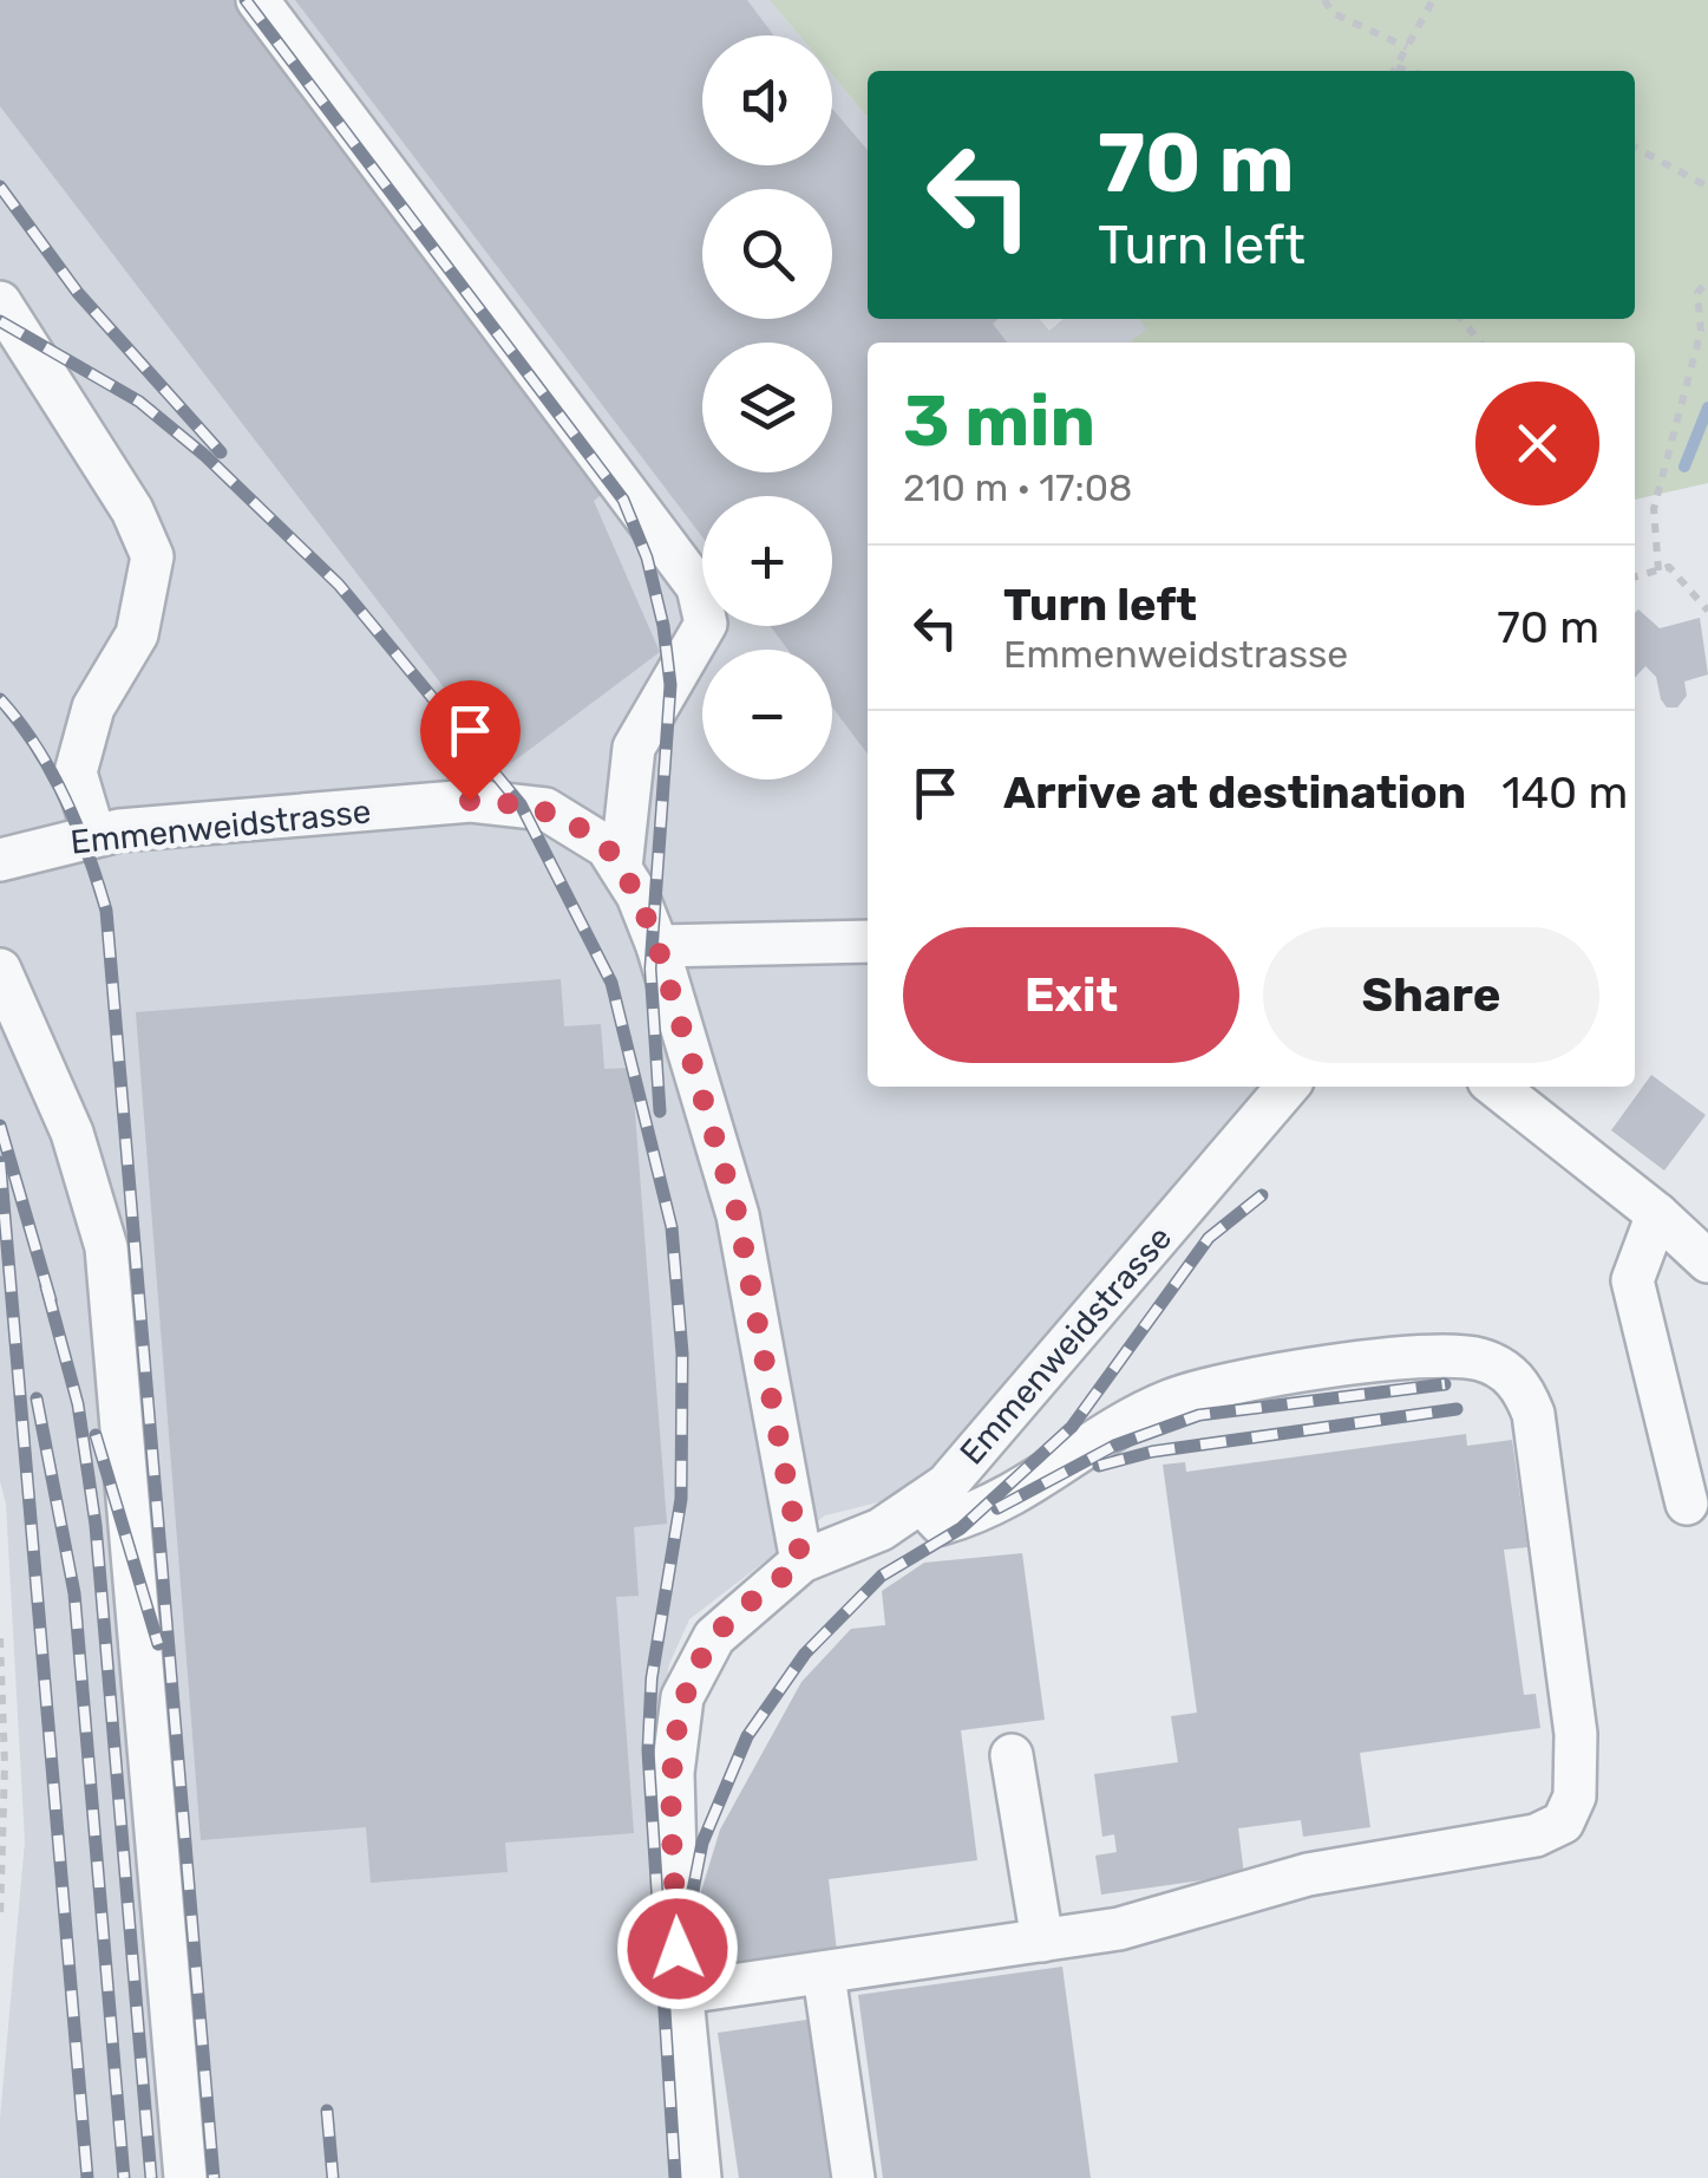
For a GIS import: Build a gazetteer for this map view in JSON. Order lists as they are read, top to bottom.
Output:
{
  "streets": {
    "street": ["Emmenweidstrasse"]
  },
  "page": {
    "map_buttons": ["+", "−"],
    "turn": ["70 m", "Turn left"],
    "heading": ["3 min", "210 m · 17:08"],
    "list": [
      {
        "name": "Turn left",
        "note": "Emmenweidstrasse",
        "value": "70 m"
      },
      {
        "name": "Arrive at destination",
        "value": "140 m"
      }
    ],
    "buttons": ["Exit", "Share"]
  }
}
